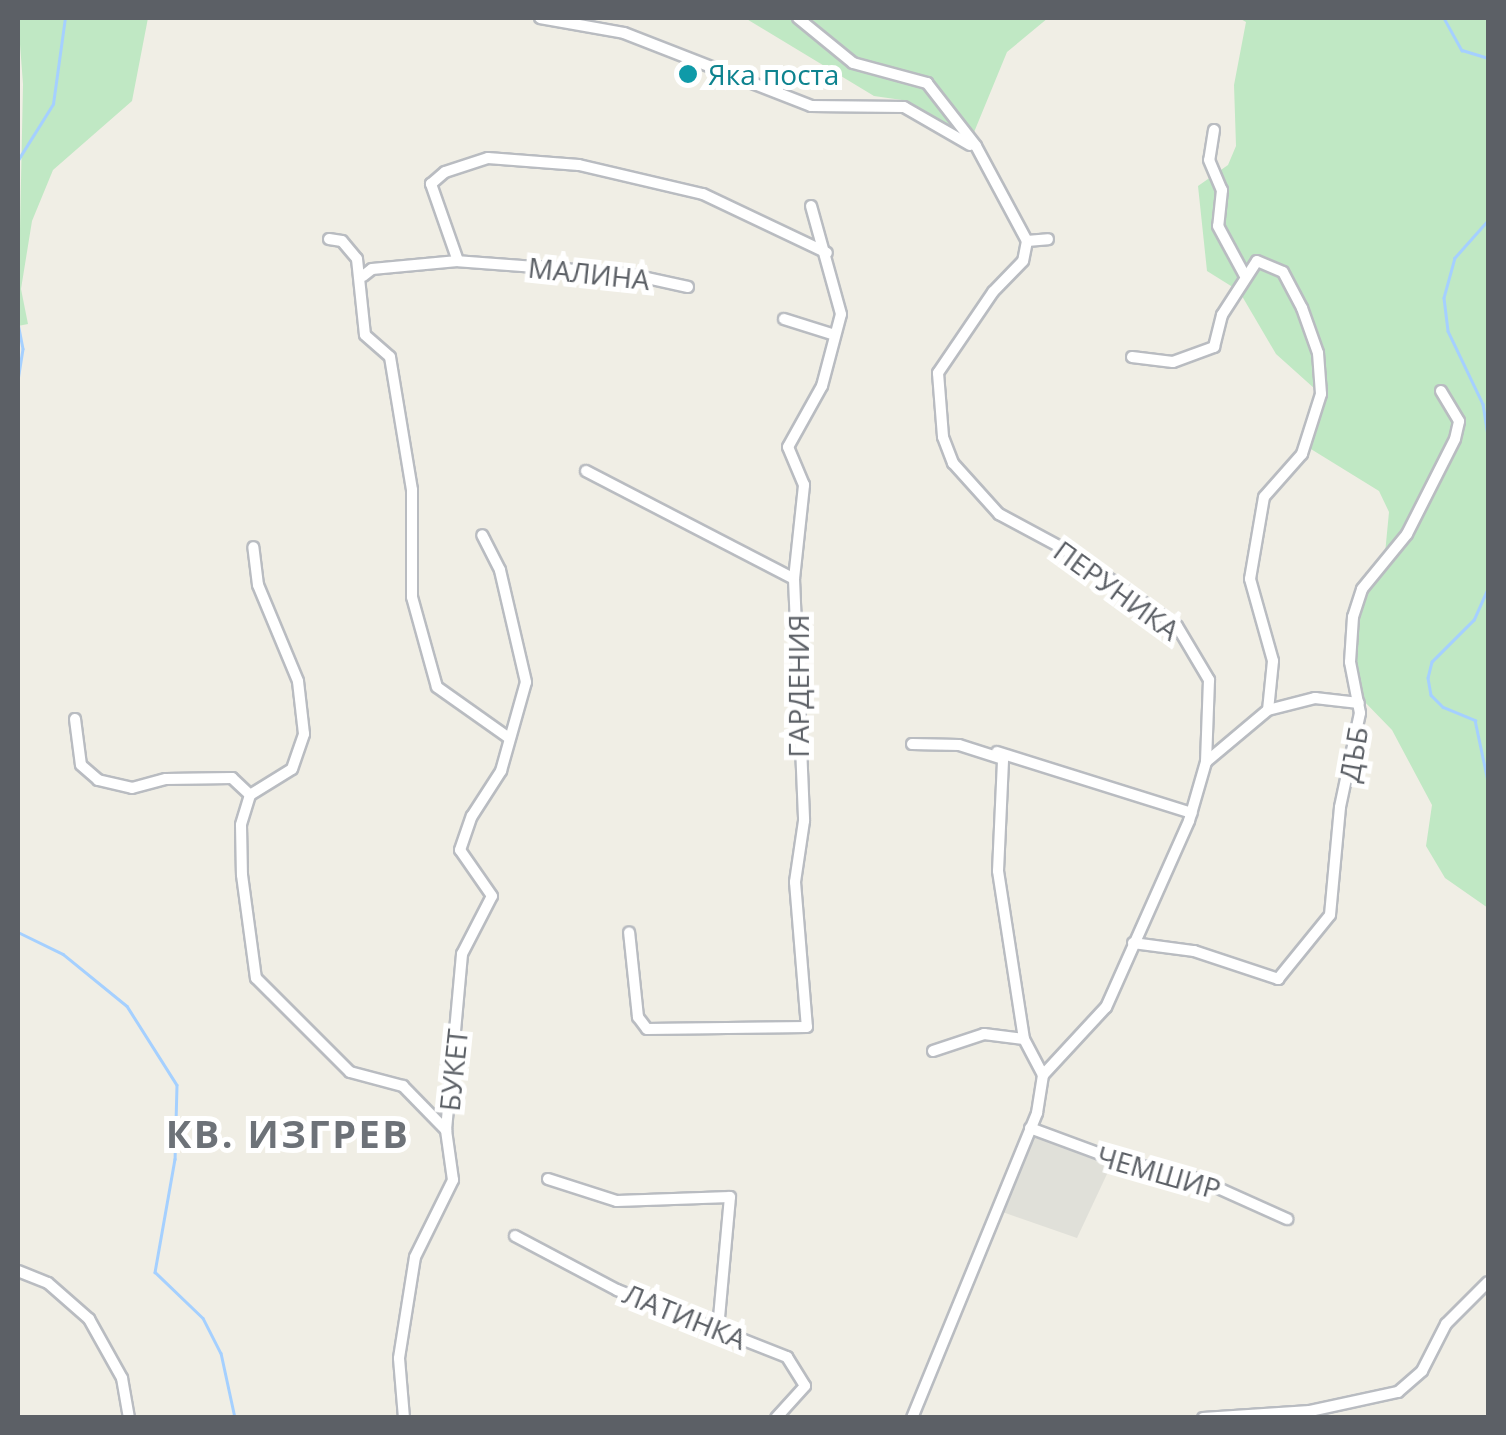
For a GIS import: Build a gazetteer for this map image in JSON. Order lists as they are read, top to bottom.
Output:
{
  "streets": {
    "street": [
      "МАЛИНА",
      "ПЕРУНИКА",
      "ГАРДЕНИЯ",
      "ДЪБ",
      "БУКЕТ",
      "ЧЕМШИР",
      "ЛАТИНКА"
    ]
  },
  "crossings": [
    ["ПЕРУНИКА", "ДЪБ"]
  ],
  "districts": ["КВ. ИЗГРЕВ"],
  "places": ["Яка поста"]
}
